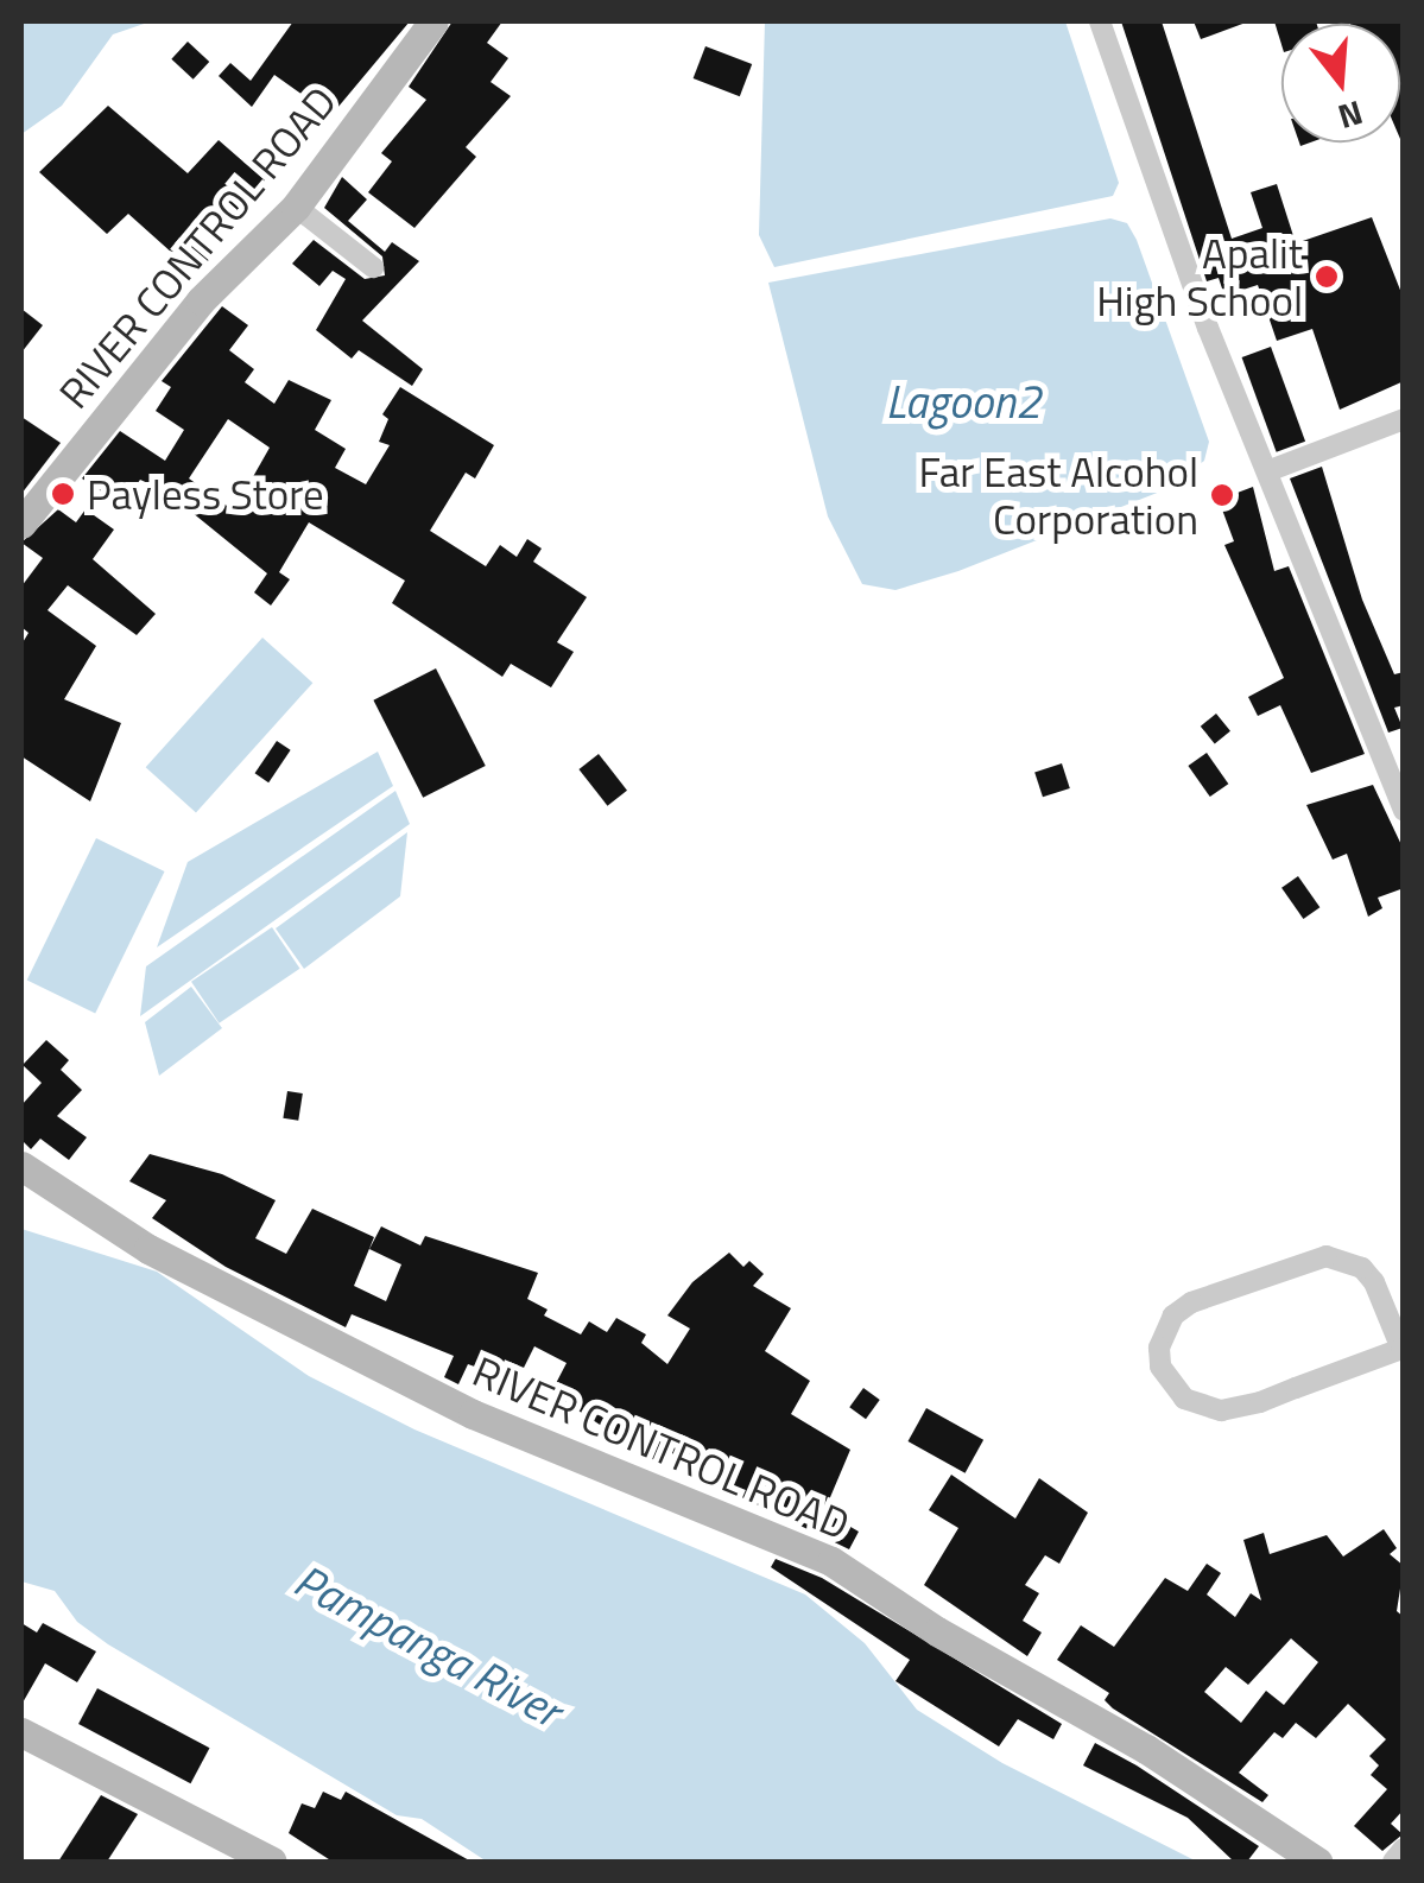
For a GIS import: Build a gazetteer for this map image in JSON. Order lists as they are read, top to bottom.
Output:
{
  "streets": {
    "street": ["RIVER CONTROL ROAD"]
  },
  "water": ["Lagoon2", "Pampanga River"],
  "places": ["Apalit High School", "Payless Store", "Far East Alcohol Corporation"],
  "north": "bottom"
}
